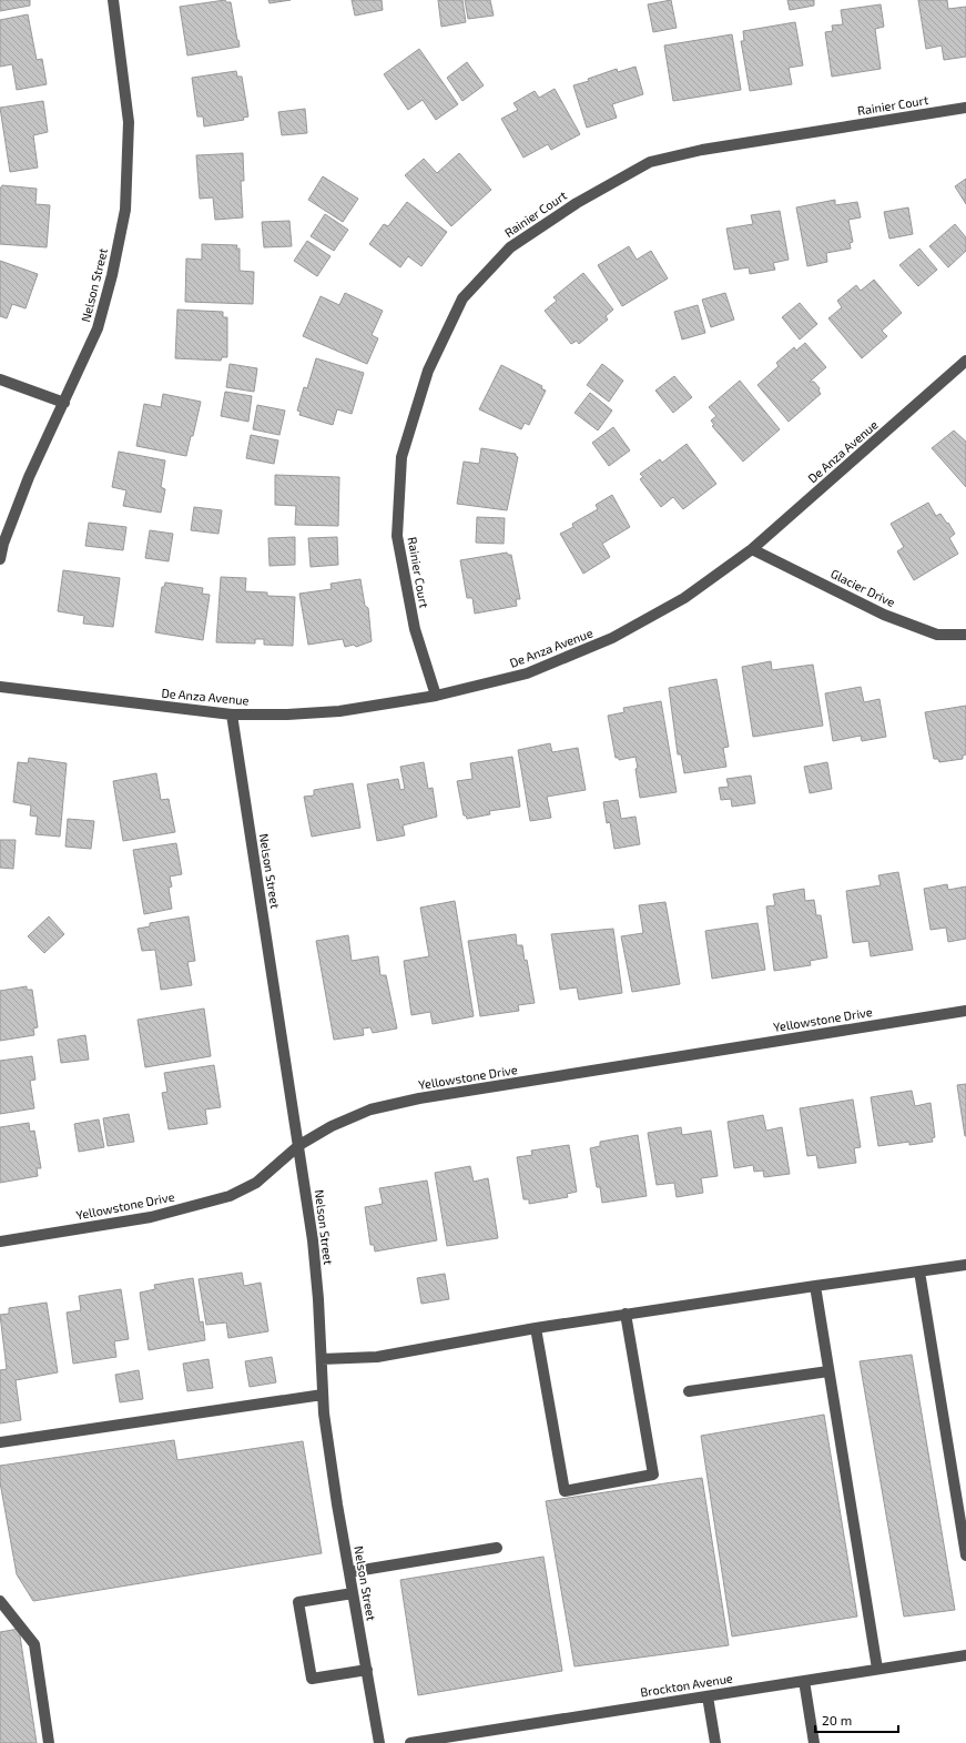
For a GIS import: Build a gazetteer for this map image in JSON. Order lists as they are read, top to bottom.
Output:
{
  "streets": {
    "street": [
      "Rainier Court",
      "Nelson Street",
      "De Anza Avenue",
      "Glacier Drive",
      "Yellowstone Drive",
      "Brockton Avenue"
    ]
  },
  "crossings": [
    ["Rainier Court", "De Anza Avenue"],
    ["Nelson Street", "De Anza Avenue"],
    ["Nelson Street", "Yellowstone Drive"],
    ["De Anza Avenue", "Glacier Drive"]
  ],
  "scale_bar": "20 m"
}
